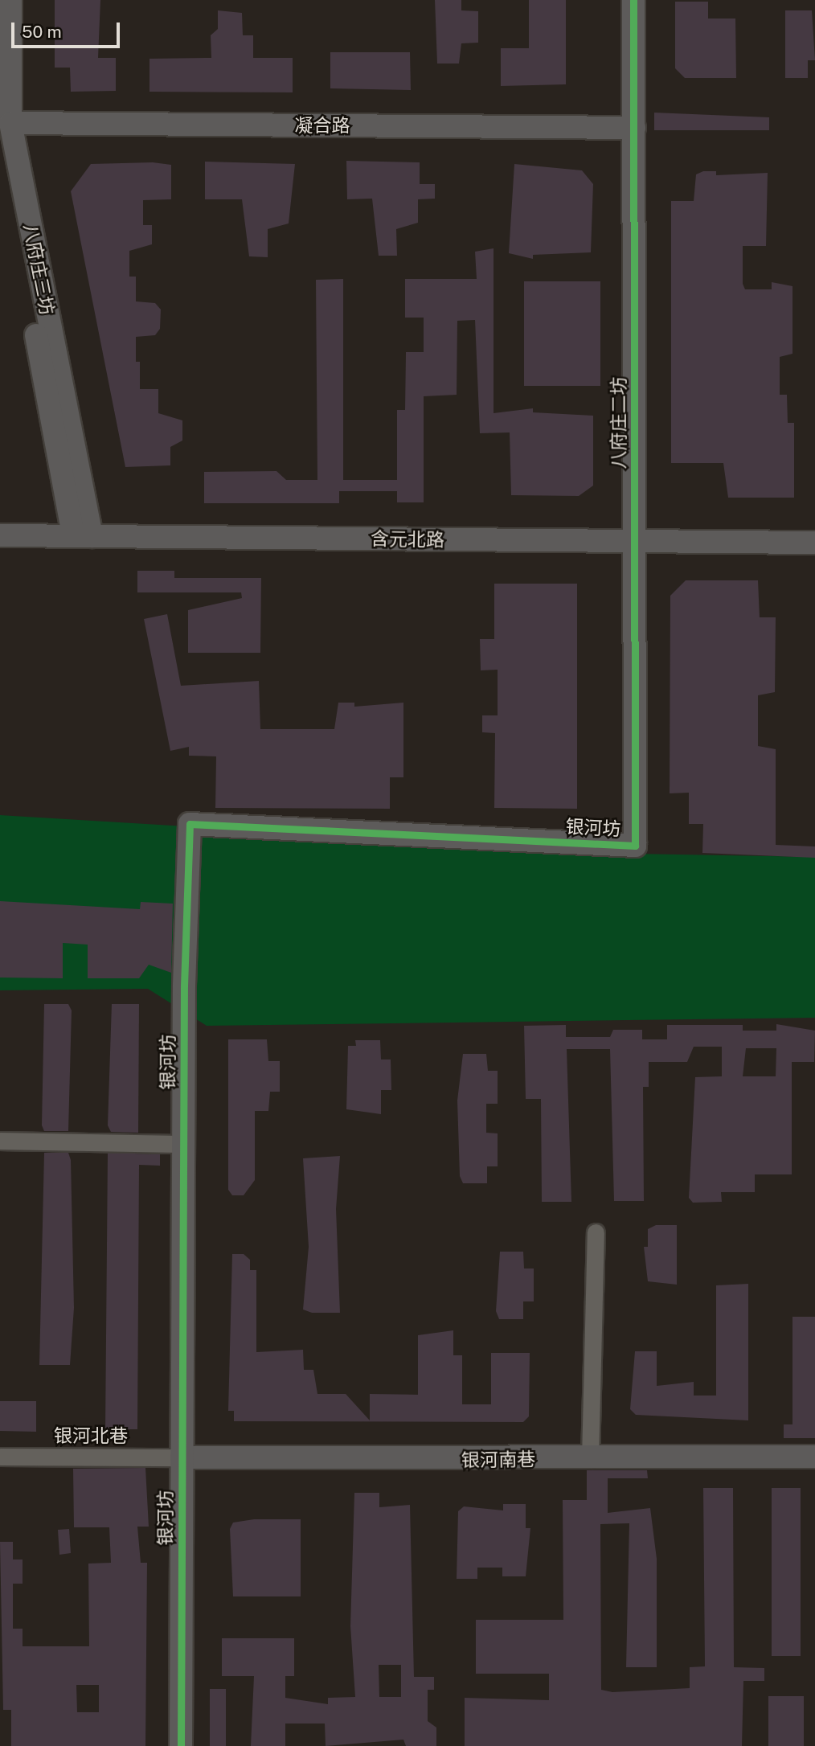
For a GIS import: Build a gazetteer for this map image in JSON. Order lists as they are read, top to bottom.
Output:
{
  "streets": {
    "street": [
      "凝合路",
      "八府庄三坊",
      "八府庄二坊",
      "含元北路",
      "银河坊",
      "银河北巷",
      "银河南巷"
    ]
  },
  "crossings": [
    ["凝合路", "八府庄三坊"],
    ["凝合路", "八府庄二坊"],
    ["八府庄三坊", "含元北路"],
    ["八府庄二坊", "含元北路"],
    ["八府庄二坊", "银河坊"],
    ["银河坊", "银河北巷"],
    ["银河坊", "银河南巷"],
    ["银河北巷", "银河南巷"]
  ],
  "scale_bar": "50 m"
}
